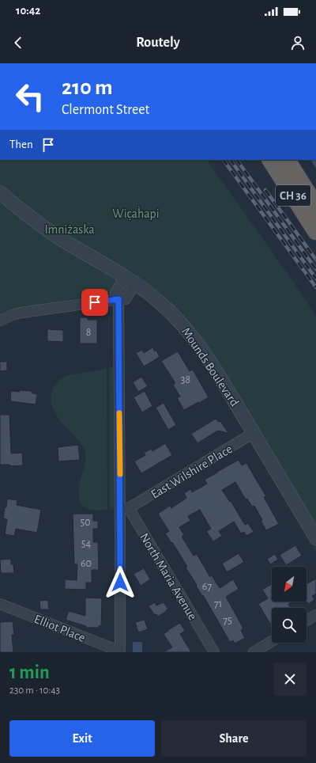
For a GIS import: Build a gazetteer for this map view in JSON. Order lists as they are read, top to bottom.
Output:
{
  "streets": {
    "highway": ["CH 36"],
    "street": [
      "Mounds Boulevard",
      "East Wilshire Place",
      "North Maria Avenue",
      "Elliot Place"
    ]
  },
  "crossings": [
    ["Mounds Boulevard", "East Wilshire Place"],
    ["East Wilshire Place", "North Maria Avenue"]
  ],
  "parks": ["Wic̣aḣapi", "Imniżaska"],
  "house_numbers": [
    "8",
    "38",
    "50",
    "54",
    "60",
    "67",
    "71",
    "75"
  ],
  "north": "bottom left",
  "page": {
    "status": "10:42",
    "header": "Routely",
    "turn": ["210 m", "Clermont Street"],
    "then": "Then",
    "heading": ["1 min", "230 m · 10:43"],
    "buttons": ["Exit", "Share"]
  }
}
